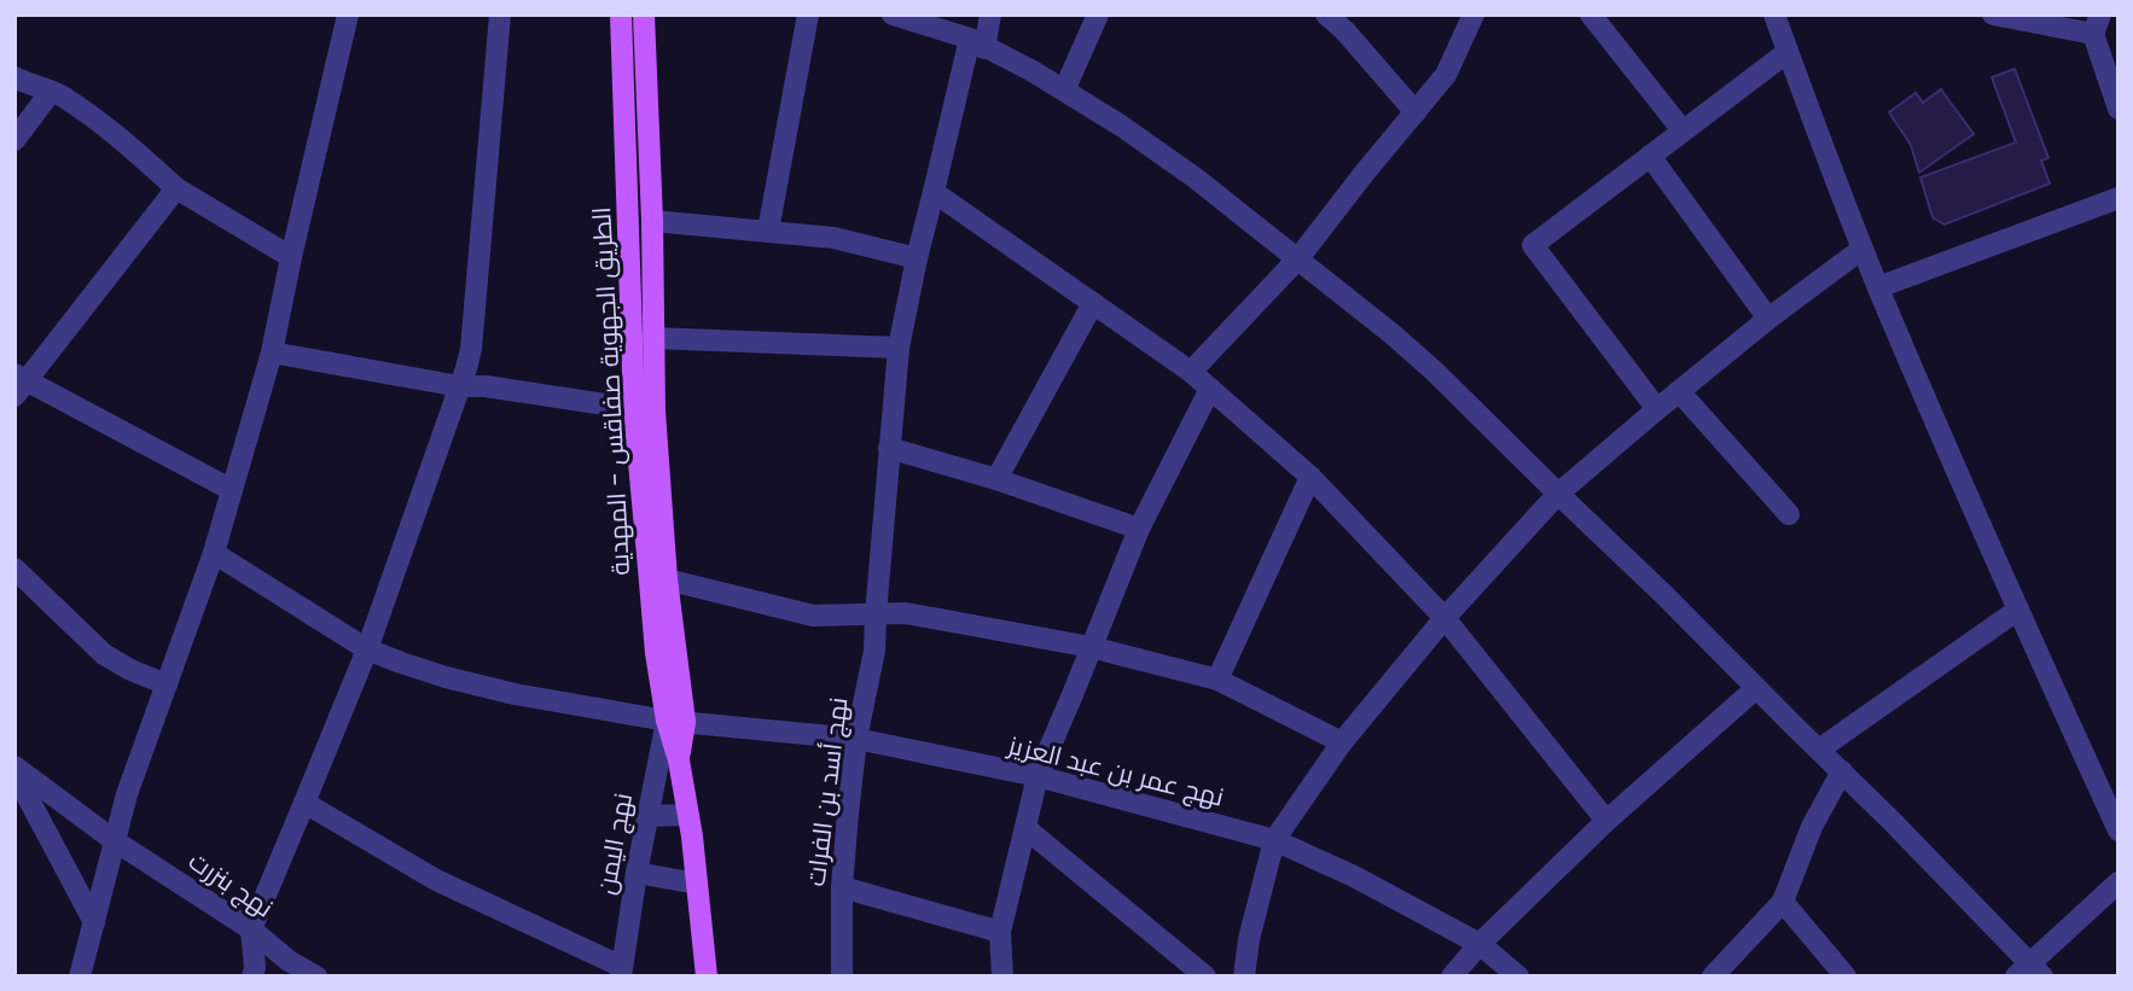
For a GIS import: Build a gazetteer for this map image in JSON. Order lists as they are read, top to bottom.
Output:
{
  "streets": {
    "main road": ["الطريق الجهوية صفاقس - المهدية"],
    "street": [
      "نهج عمر بن عبد العزيز",
      "نهج أسد بن الفرات",
      "نهج اليمن",
      "نهج بنزرت"
    ]
  },
  "crossings": [
    ["الطريق الجهوية صفاقس - المهدية", "نهج عمر بن عبد العزيز"],
    ["الطريق الجهوية صفاقس - المهدية", "نهج اليمن"],
    ["نهج عمر بن عبد العزيز", "نهج أسد بن الفرات"],
    ["نهج عمر بن عبد العزيز", "نهج اليمن"]
  ]
}
